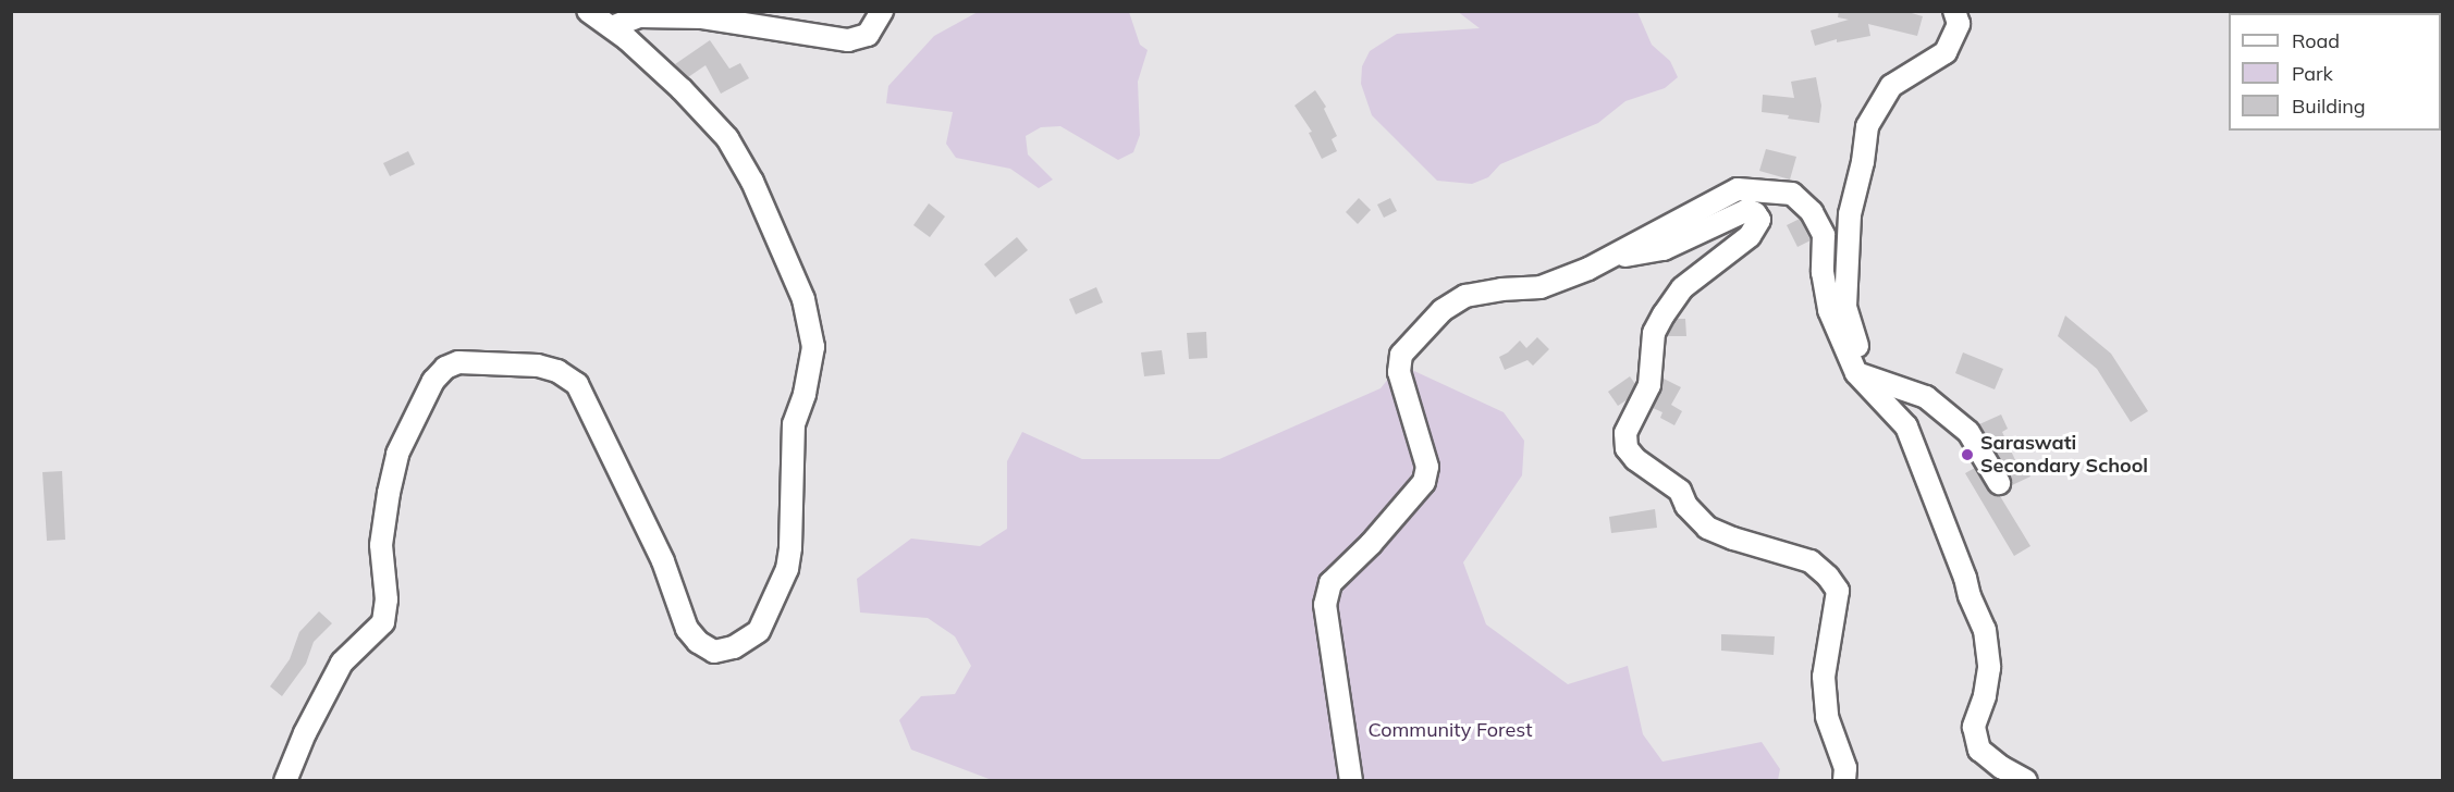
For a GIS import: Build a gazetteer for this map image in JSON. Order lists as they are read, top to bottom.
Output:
{
  "parks": ["Community Forest"],
  "places": ["Saraswati Secondary School"],
  "legend": ["Road", "Park", "Building"]
}
